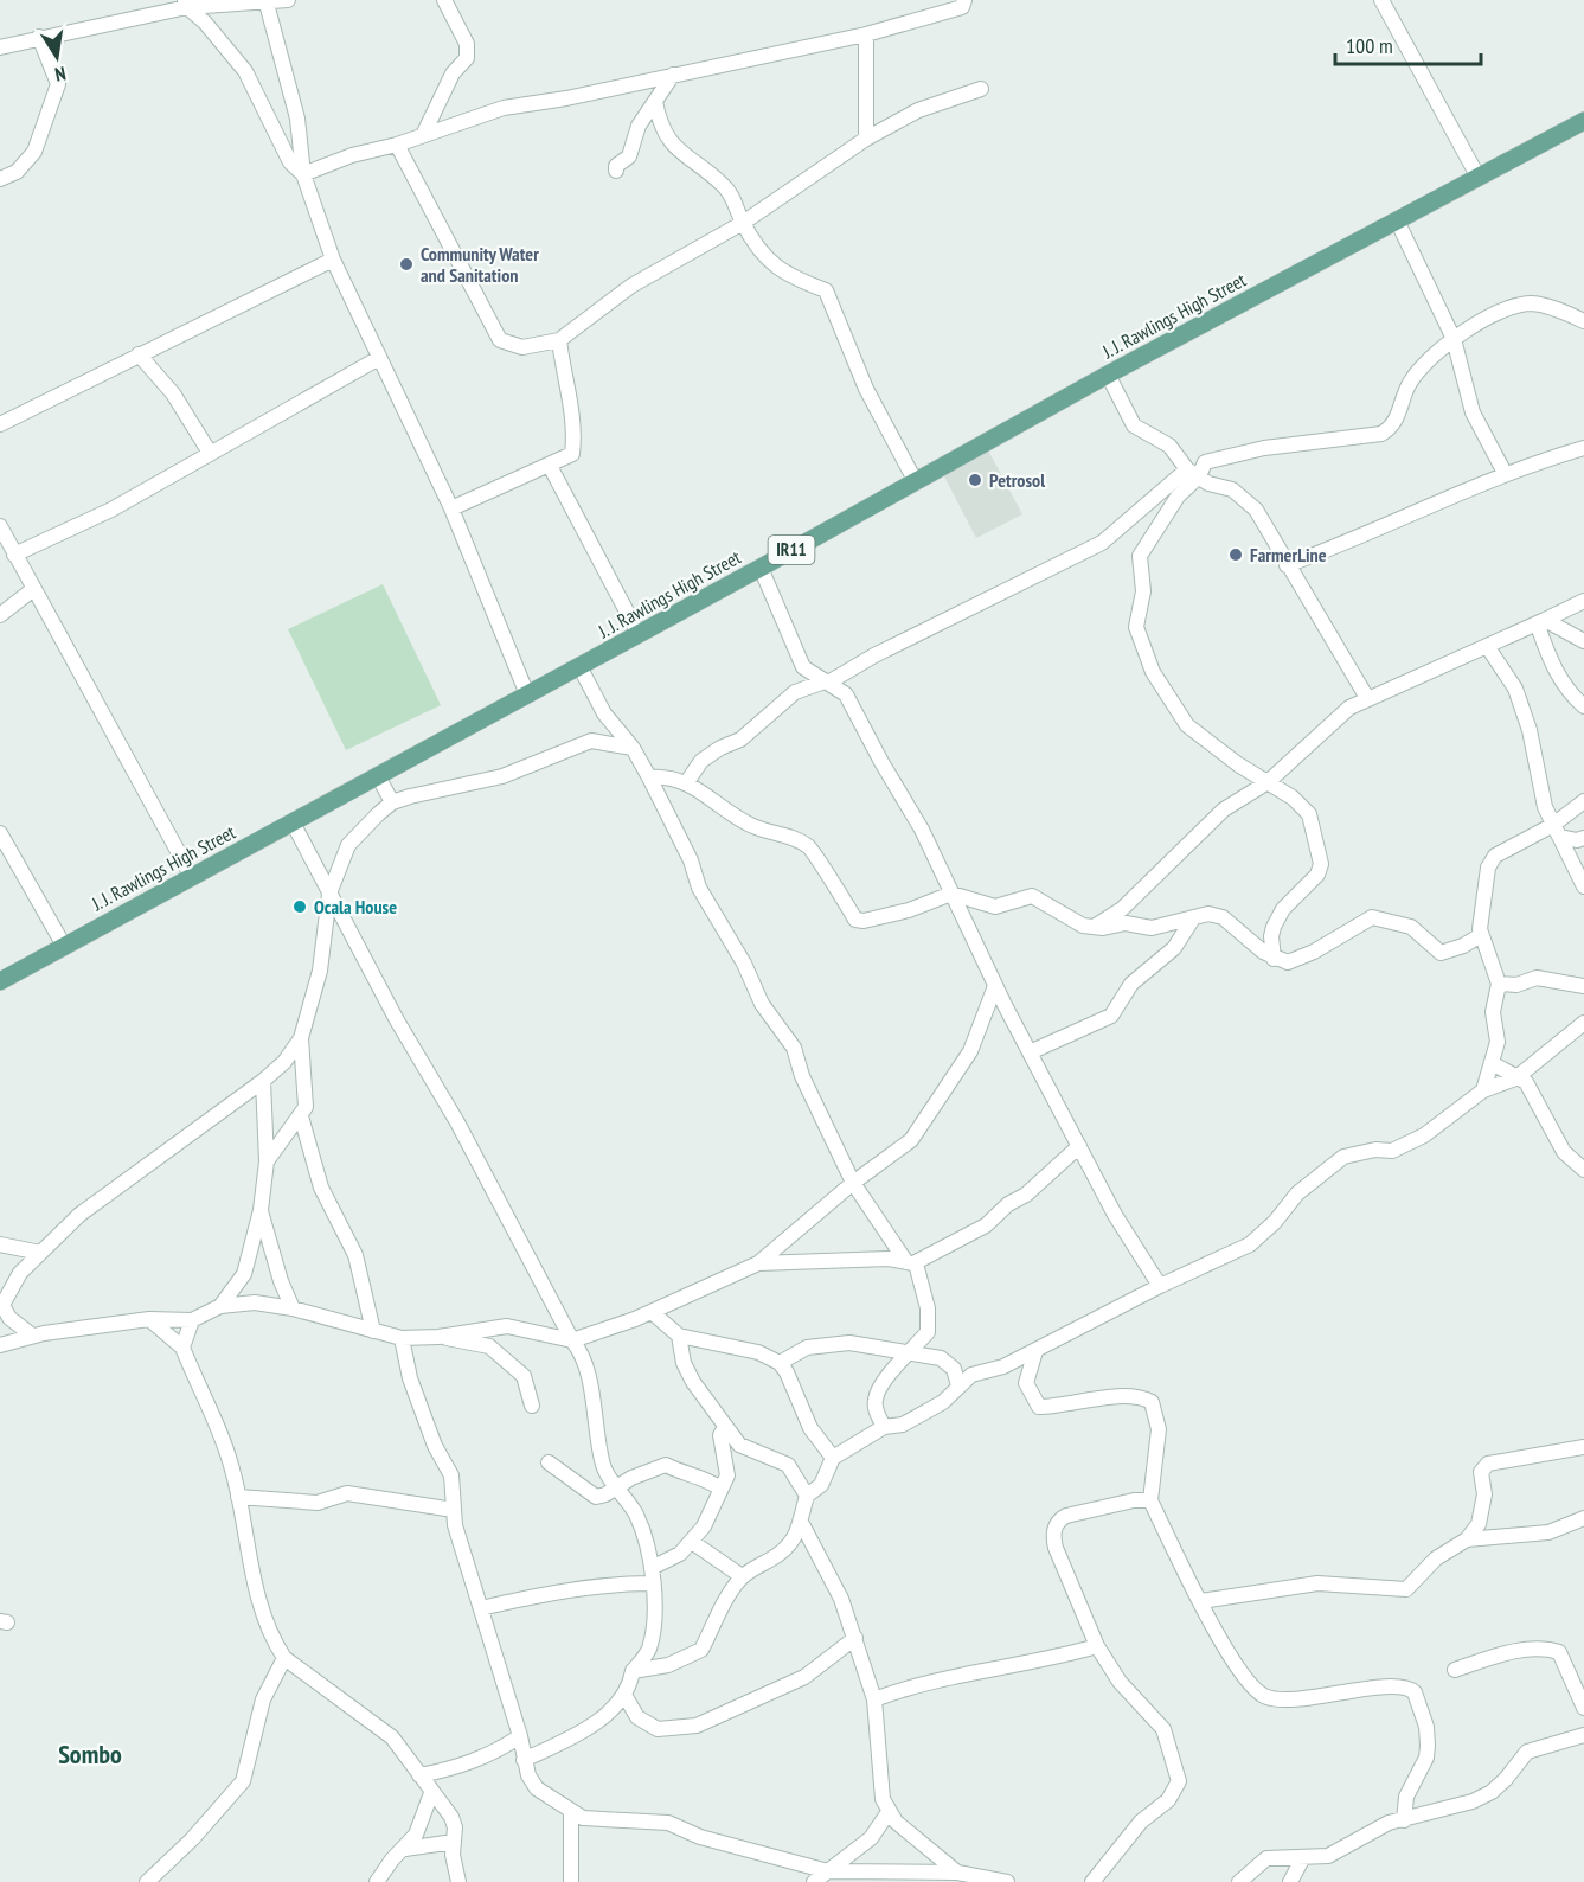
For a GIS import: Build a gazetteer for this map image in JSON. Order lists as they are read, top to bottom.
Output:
{
  "streets": {
    "main road": ["J. J. Rawlings High Street", "IR11"]
  },
  "districts": ["Sombo"],
  "places": [
    "Community Water and Sanitation",
    "Petrosol",
    "FarmerLine",
    "Ocala House"
  ],
  "scale_bar": "100 m",
  "north": "bottom"
}
